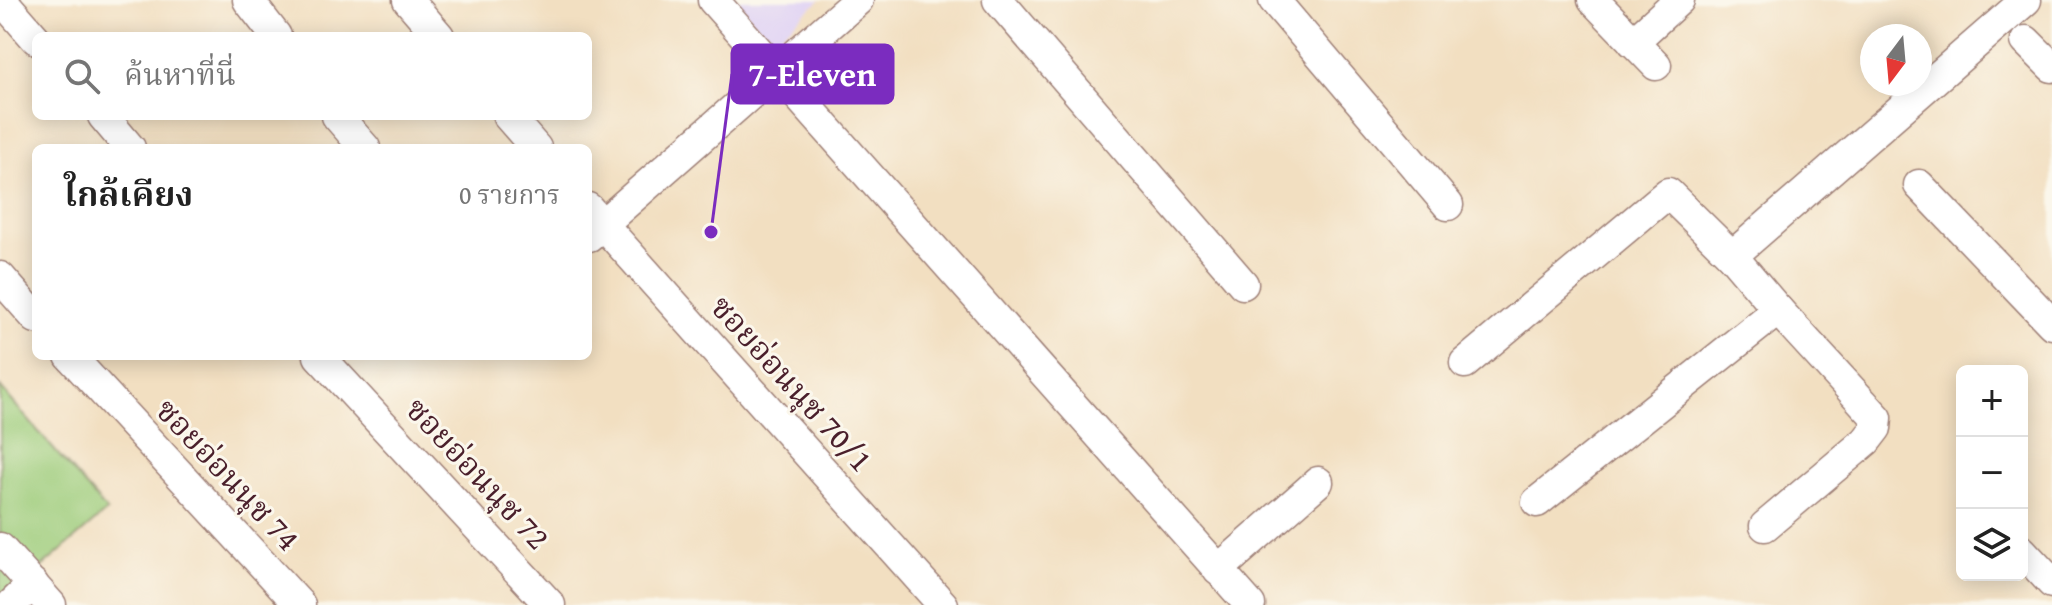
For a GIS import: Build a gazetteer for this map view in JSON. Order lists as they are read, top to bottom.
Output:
{
  "streets": {
    "street": ["ซอยอ่อนนุช 70/1", "ซอยอ่อนนุช 72", "ซอยอ่อนนุช 74"]
  },
  "places": ["7-Eleven"],
  "north": "bottom",
  "page": {
    "search": "ค้นหาที่นี่",
    "heading": ["ใกล้เคียง", "0 รายการ"],
    "map_buttons": ["+", "−"]
  }
}
